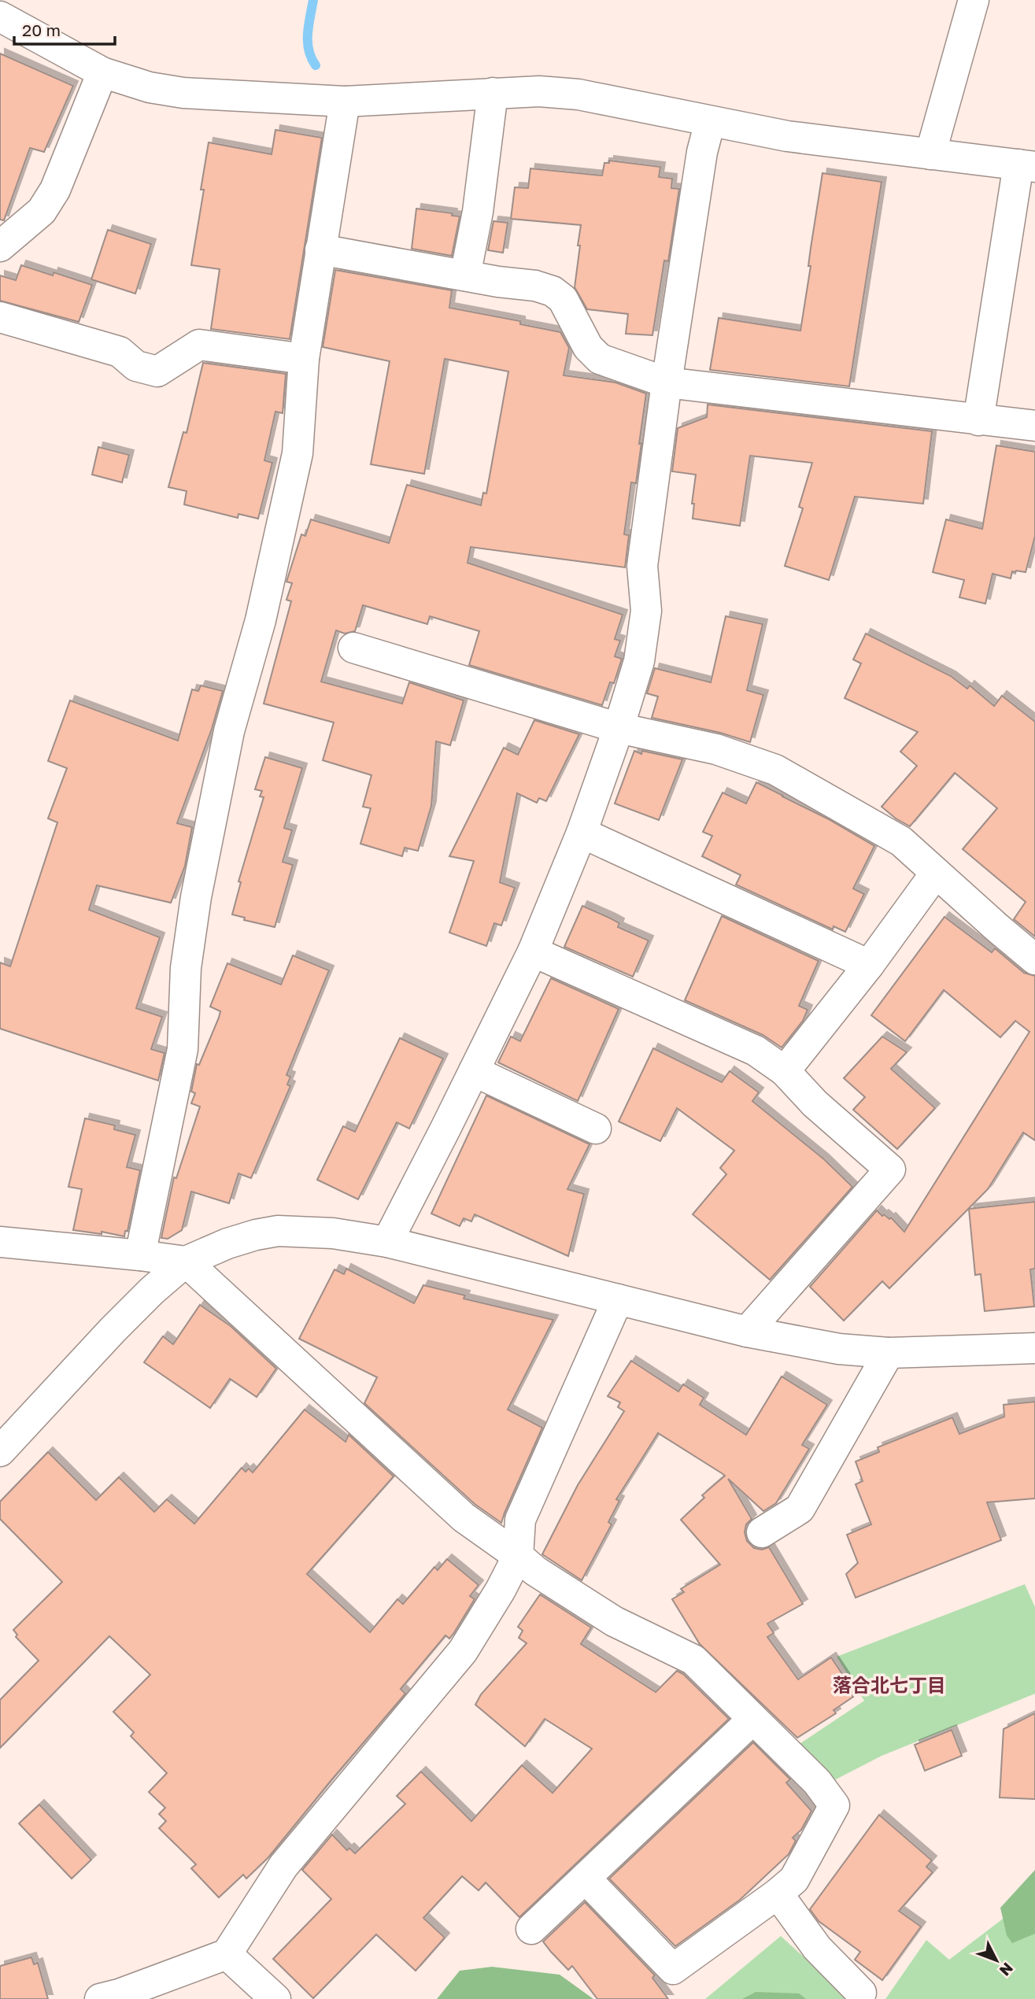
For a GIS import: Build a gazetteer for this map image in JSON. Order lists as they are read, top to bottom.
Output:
{
  "districts": ["落合北七丁目"],
  "scale_bar": "20 m",
  "north": "bottom right"
}
